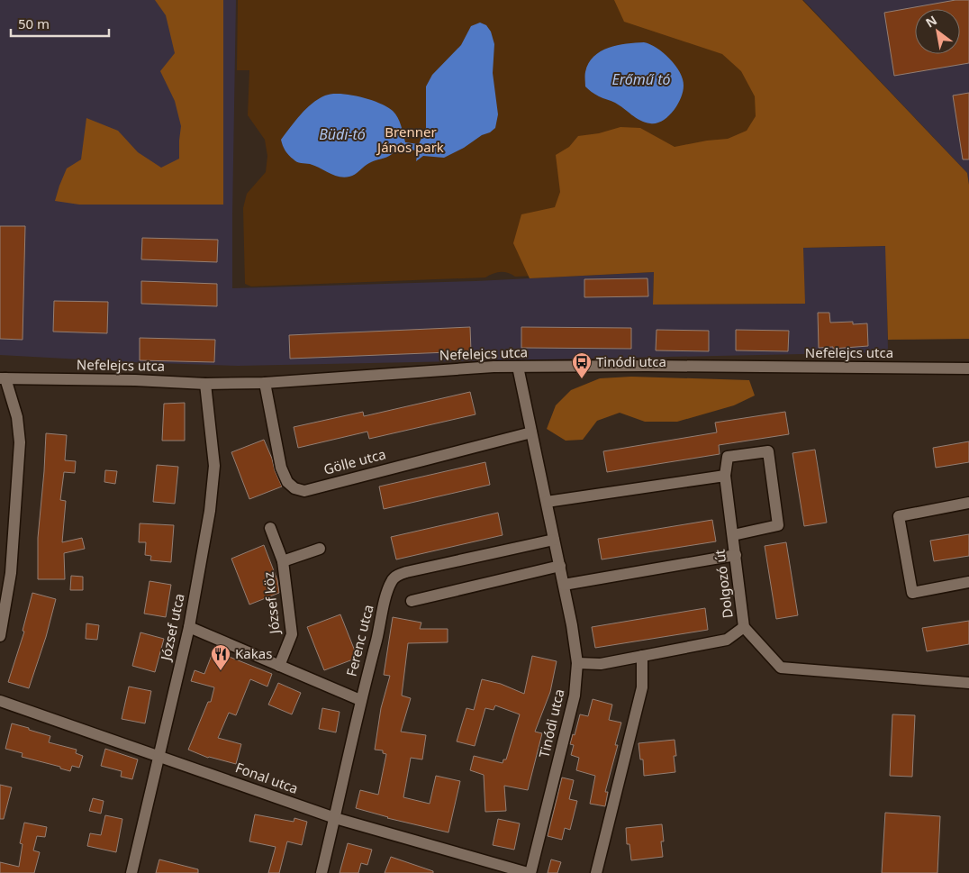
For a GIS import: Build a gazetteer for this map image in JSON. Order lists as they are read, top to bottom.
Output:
{
  "streets": {
    "street": [
      "Nefelejcs utca",
      "Gölle utca",
      "Dolgozó út",
      "József köz",
      "József utca",
      "Ferenc utca",
      "Tinódi utca",
      "Fonal utca"
    ]
  },
  "crossings": [
    ["Nefelejcs utca", "Gölle utca"],
    ["Nefelejcs utca", "József utca"],
    ["Nefelejcs utca", "Tinódi utca"],
    ["Gölle utca", "Tinódi utca"],
    ["József utca", "Fonal utca"],
    ["Ferenc utca", "Tinódi utca"],
    ["Ferenc utca", "Fonal utca"],
    ["Tinódi utca", "Fonal utca"]
  ],
  "water": ["Erőmű tó", "Büdi-tó"],
  "parks": ["Brenner János park"],
  "places": {
    "bus stop": ["Tinódi utca"],
    "restaurant": ["Kakas"]
  },
  "scale_bar": "50 m",
  "north": "top left"
}
